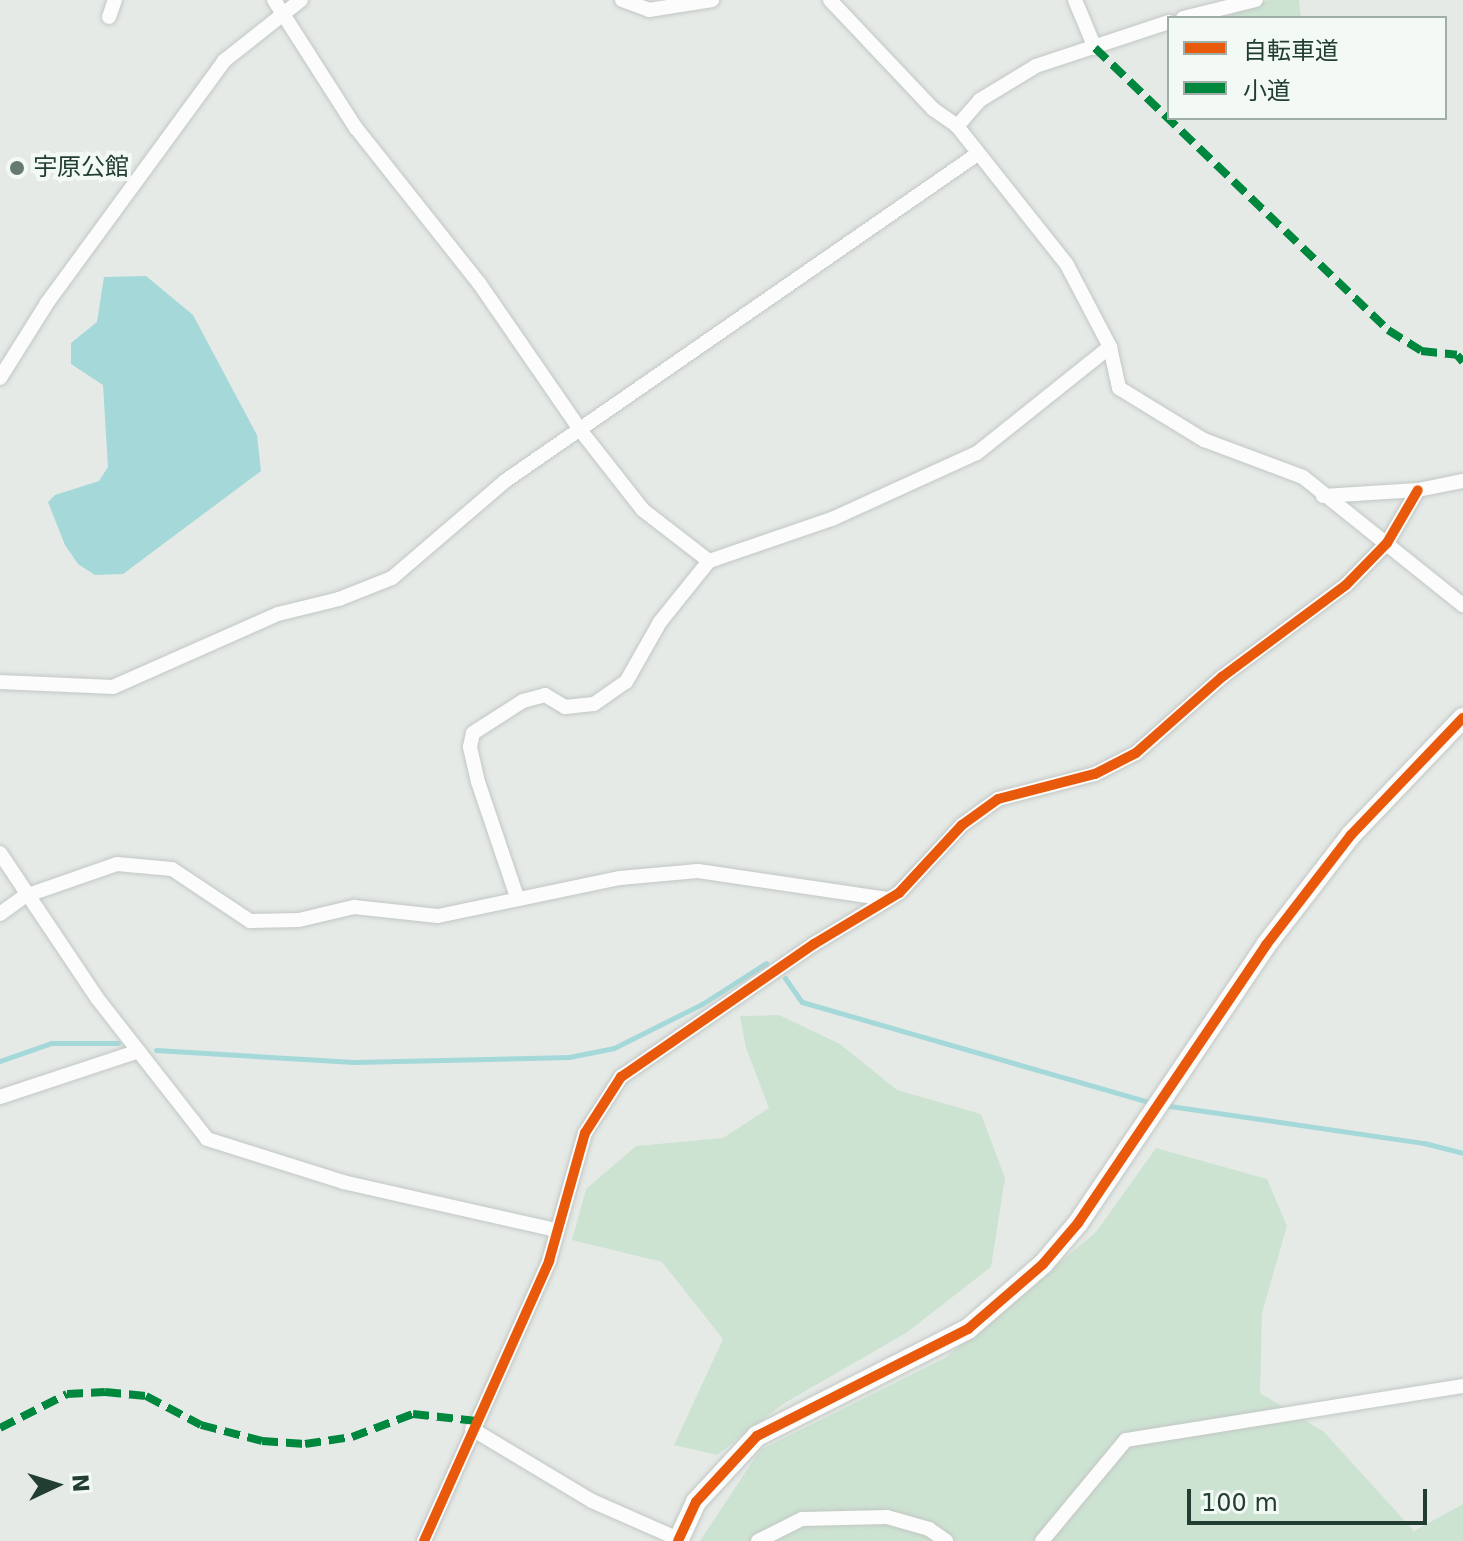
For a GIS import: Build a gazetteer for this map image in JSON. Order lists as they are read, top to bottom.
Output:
{
  "places": ["宇原公館"],
  "legend": ["自転車道", "小道"],
  "scale_bar": "100 m",
  "north": "right"
}
